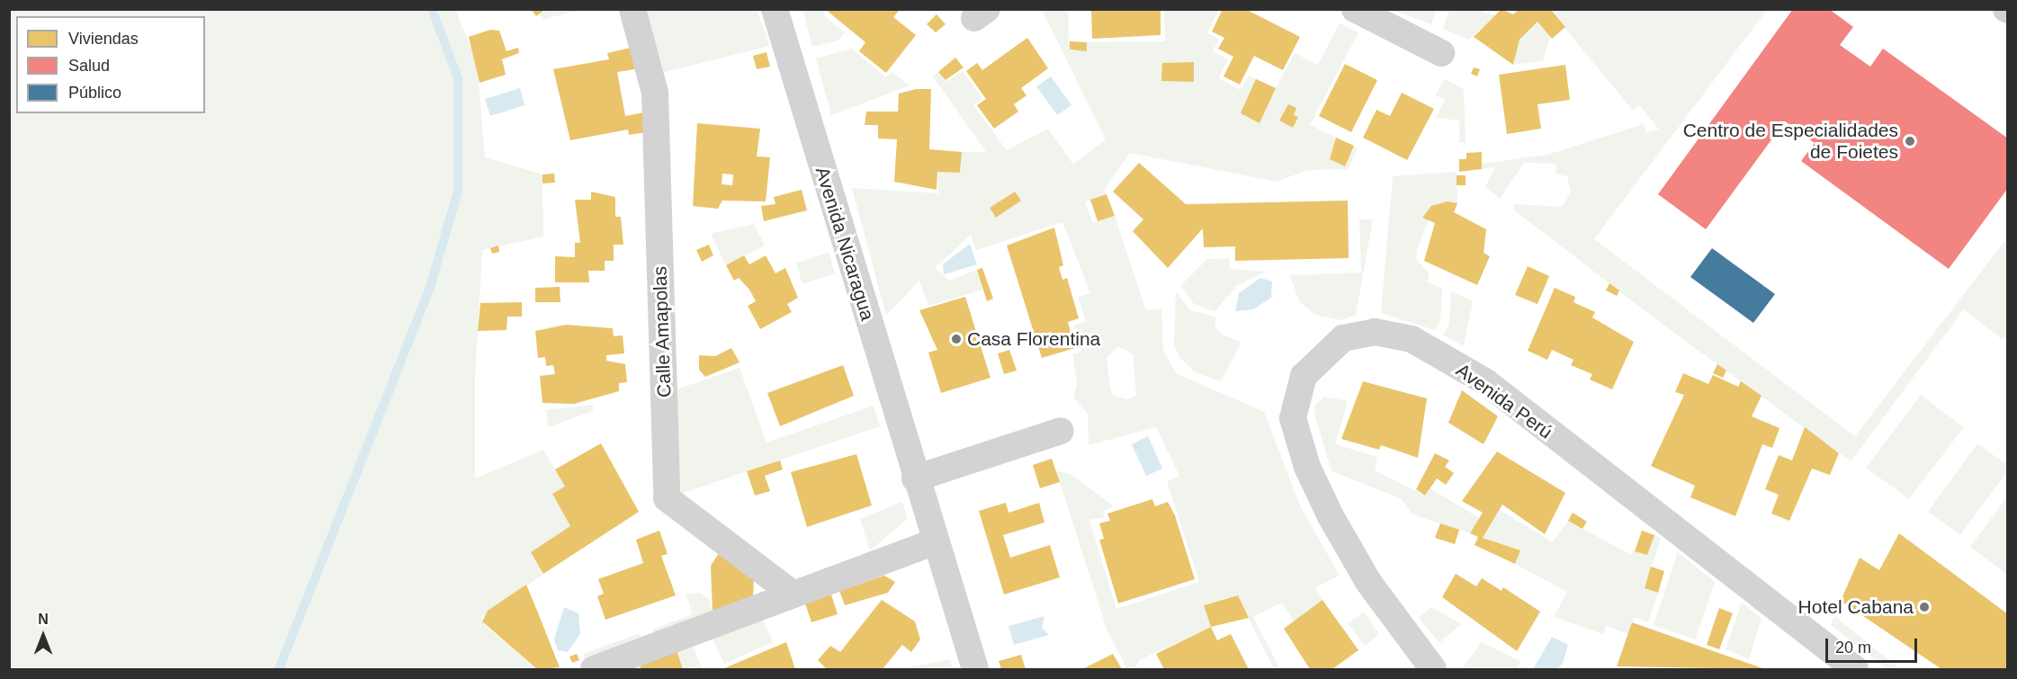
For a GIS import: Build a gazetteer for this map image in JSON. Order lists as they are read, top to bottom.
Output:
{
  "streets": {
    "street": ["Avenida Nicaragua", "Calle Amapolas", "Avenida Perú"]
  },
  "places": ["Centro de Especialidades de Foietes", "Casa Florentina", "Hotel Cabana"],
  "legend": ["Viviendas", "Salud", "Público"],
  "scale_bar": "20 m",
  "north": "top"
}
